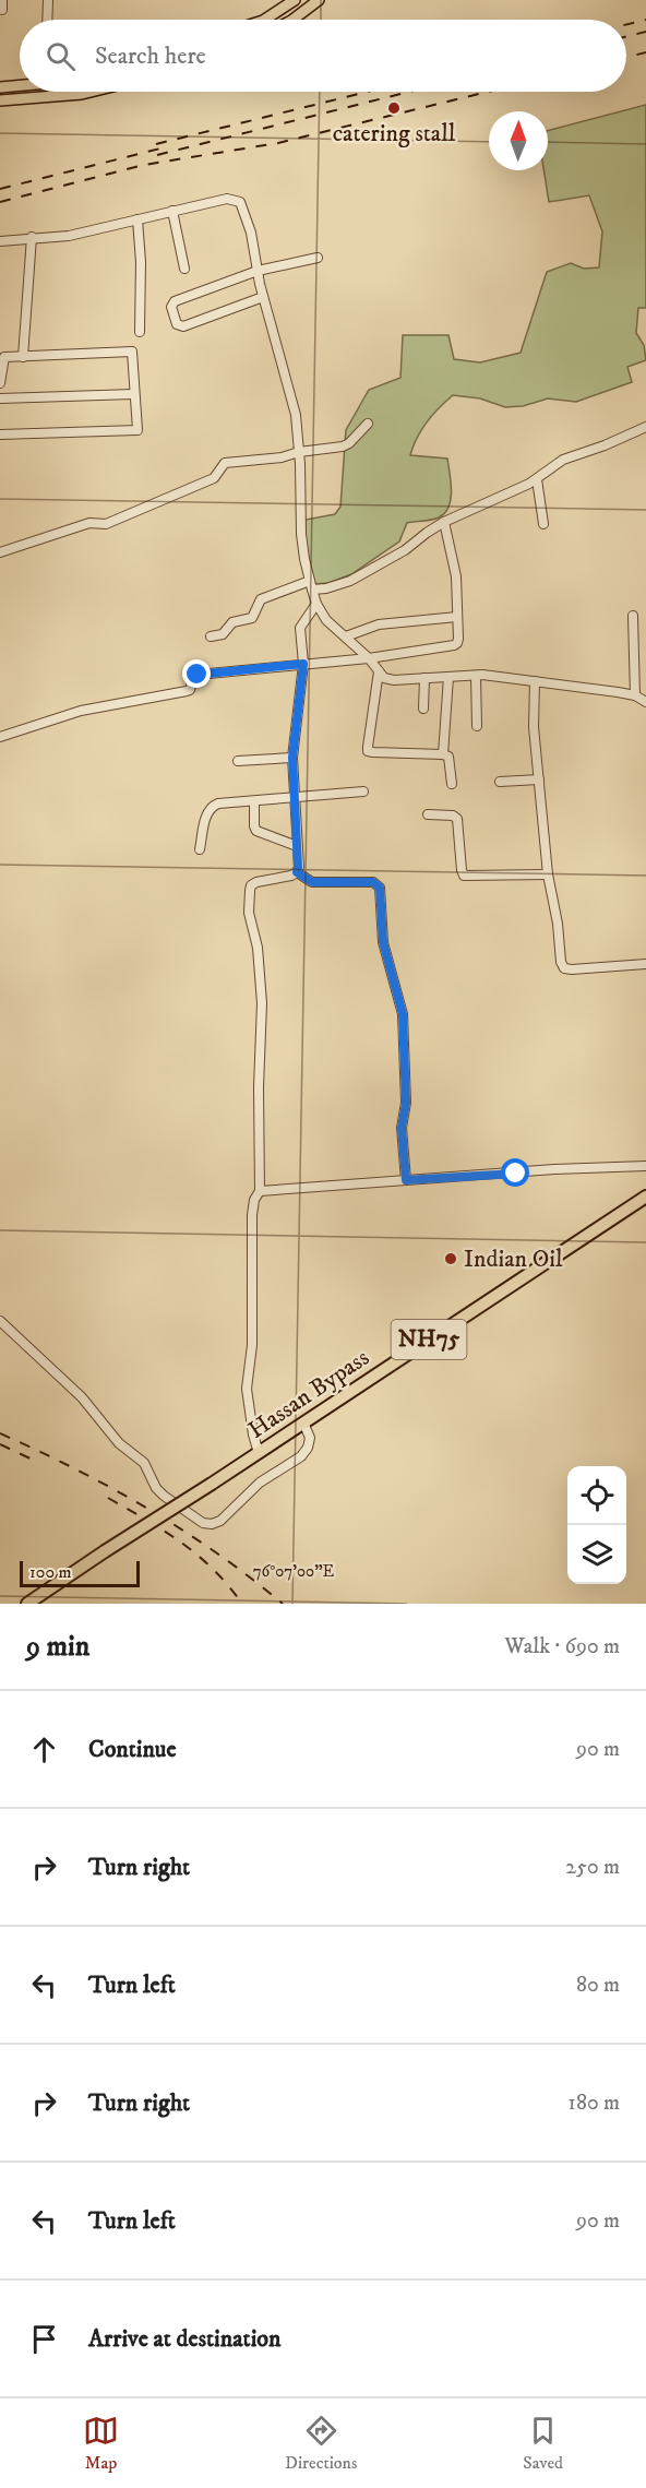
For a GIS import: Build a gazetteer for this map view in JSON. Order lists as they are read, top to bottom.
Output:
{
  "streets": {
    "highway": ["NH75", "Hassan Bypass"]
  },
  "places": ["catering stall", "Indian Oil"],
  "scale_bar": "100 m",
  "north": "top",
  "page": {
    "search": "Search here",
    "scale": "100 m",
    "heading": ["9 min", "Walk · 690 m"],
    "list": [
      ["Continue", "90 m"],
      ["Turn right", "250 m"],
      ["Turn left", "80 m"],
      ["Turn right", "180 m"],
      ["Turn left", "90 m"],
      "Arrive at destination"
    ],
    "nav": ["Map", "Directions", "Saved"]
  },
  "coordinates": ["76°07'00\"E"]
}
